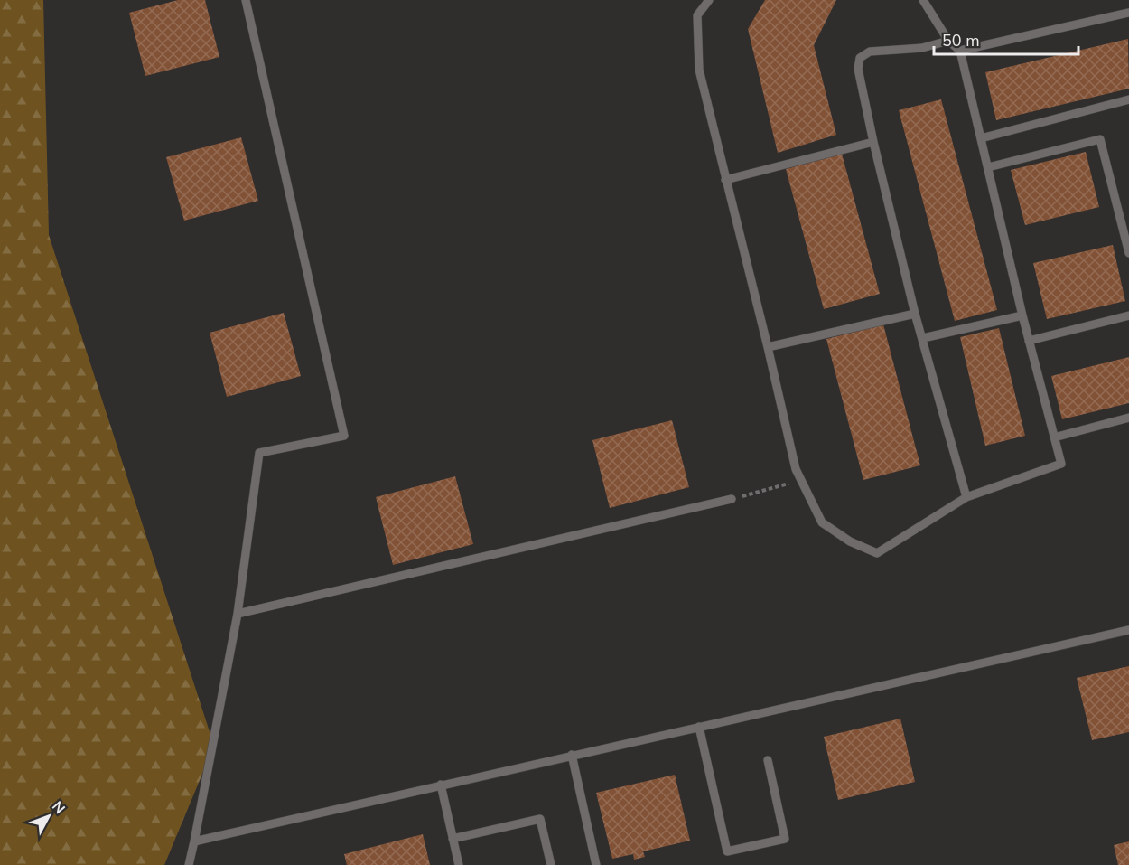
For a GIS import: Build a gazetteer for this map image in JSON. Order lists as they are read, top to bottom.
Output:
{
  "scale_bar": "50 m",
  "north": "top right"
}
